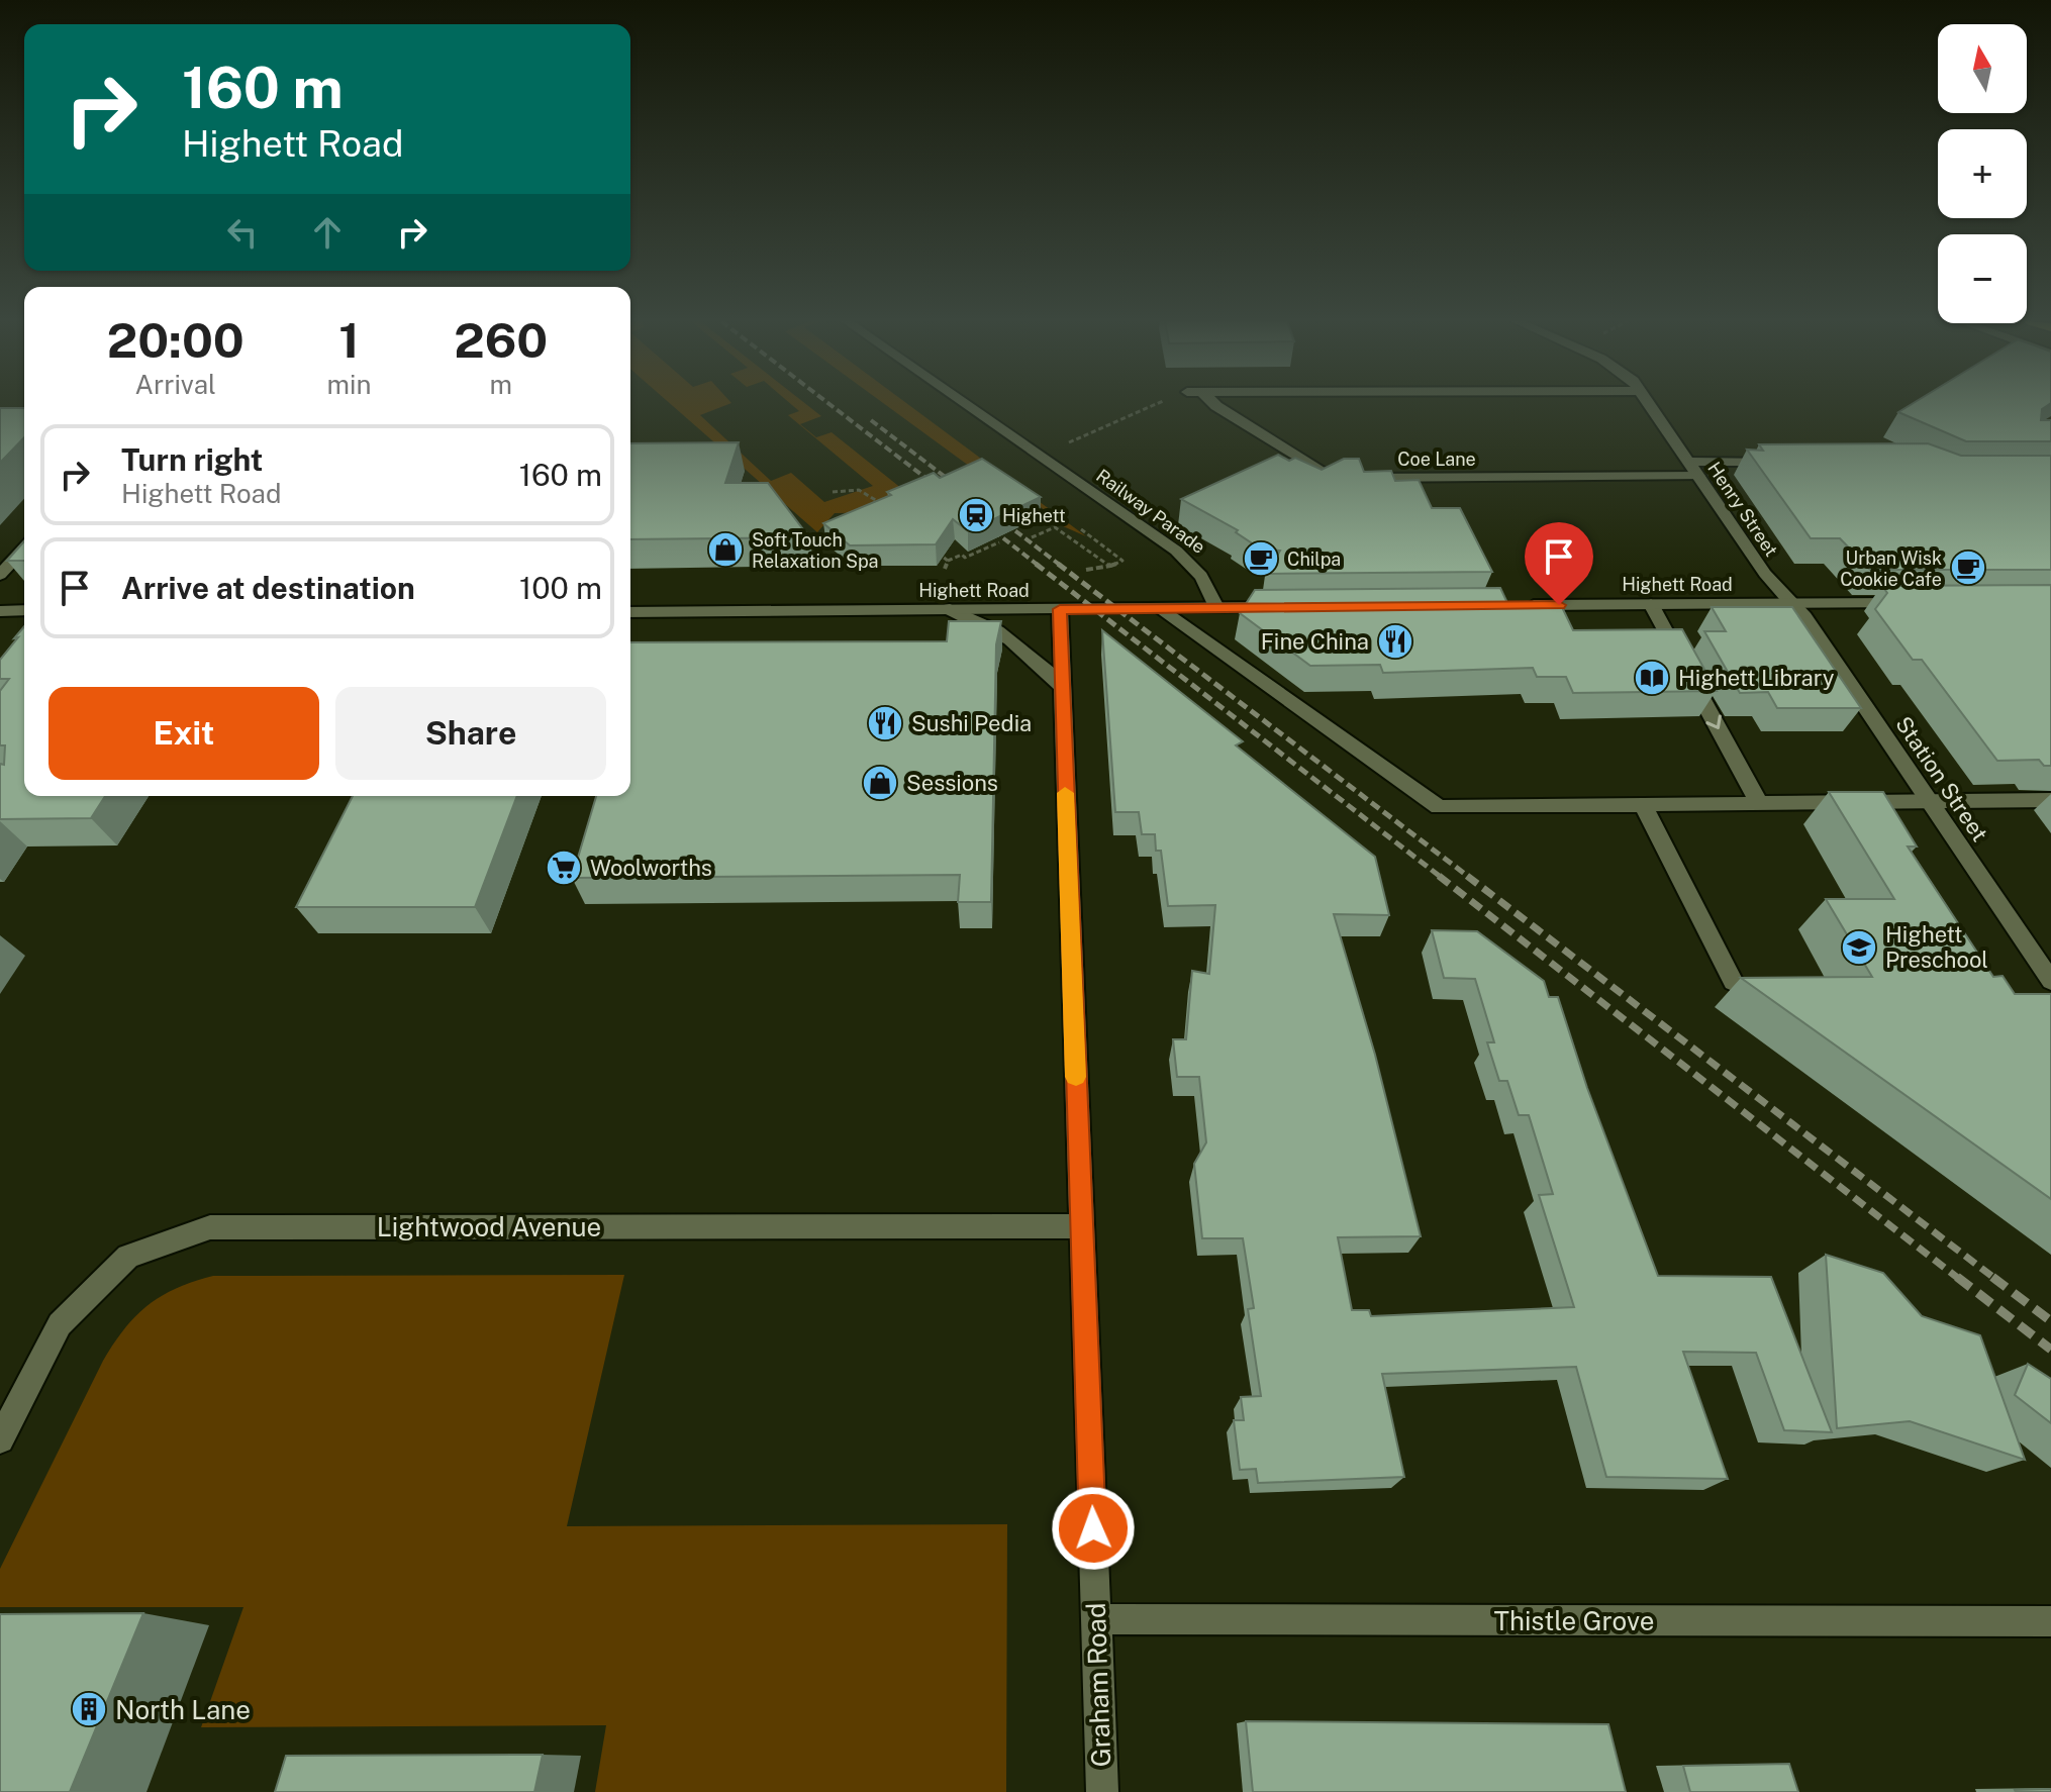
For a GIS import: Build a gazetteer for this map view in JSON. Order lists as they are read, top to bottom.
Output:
{
  "streets": {
    "street": [
      "Coe Lane",
      "Henry Street",
      "Railway Parade",
      "Highett Road",
      "Station Street",
      "Lightwood Avenue",
      "Thistle Grove",
      "Graham Road"
    ]
  },
  "crossings": [
    ["Coe Lane", "Henry Street"],
    ["Henry Street", "Highett Road"],
    ["Henry Street", "Station Street"],
    ["Railway Parade", "Highett Road"],
    ["Highett Road", "Station Street"],
    ["Highett Road", "Graham Road"],
    ["Lightwood Avenue", "Graham Road"],
    ["Thistle Grove", "Graham Road"]
  ],
  "places": {
    "station": ["Highett"],
    "shop": ["Soft Touch Relaxation Spa", "Sessions"],
    "cafe": ["Chilpa", "Urban Wisk Cookie Cafe"],
    "restaurant": ["Fine China", "Sushi Pedia"],
    "library": ["Highett Library"],
    "supermarket": ["Woolworths"],
    "school or university": ["Highett Preschool"],
    "building": ["North Lane"]
  },
  "north": "top",
  "page": {
    "map_buttons": ["+", "−"],
    "turn": ["160 m", "Highett Road"],
    "eta": [
      "20:00",
      "Arrival",
      "1",
      "min",
      "260",
      "m"
    ],
    "list": [
      {
        "name": "Turn right",
        "note": "Highett Road",
        "value": "160 m"
      },
      {
        "name": "Arrive at destination",
        "value": "100 m"
      }
    ],
    "buttons": ["Exit", "Share"]
  }
}
